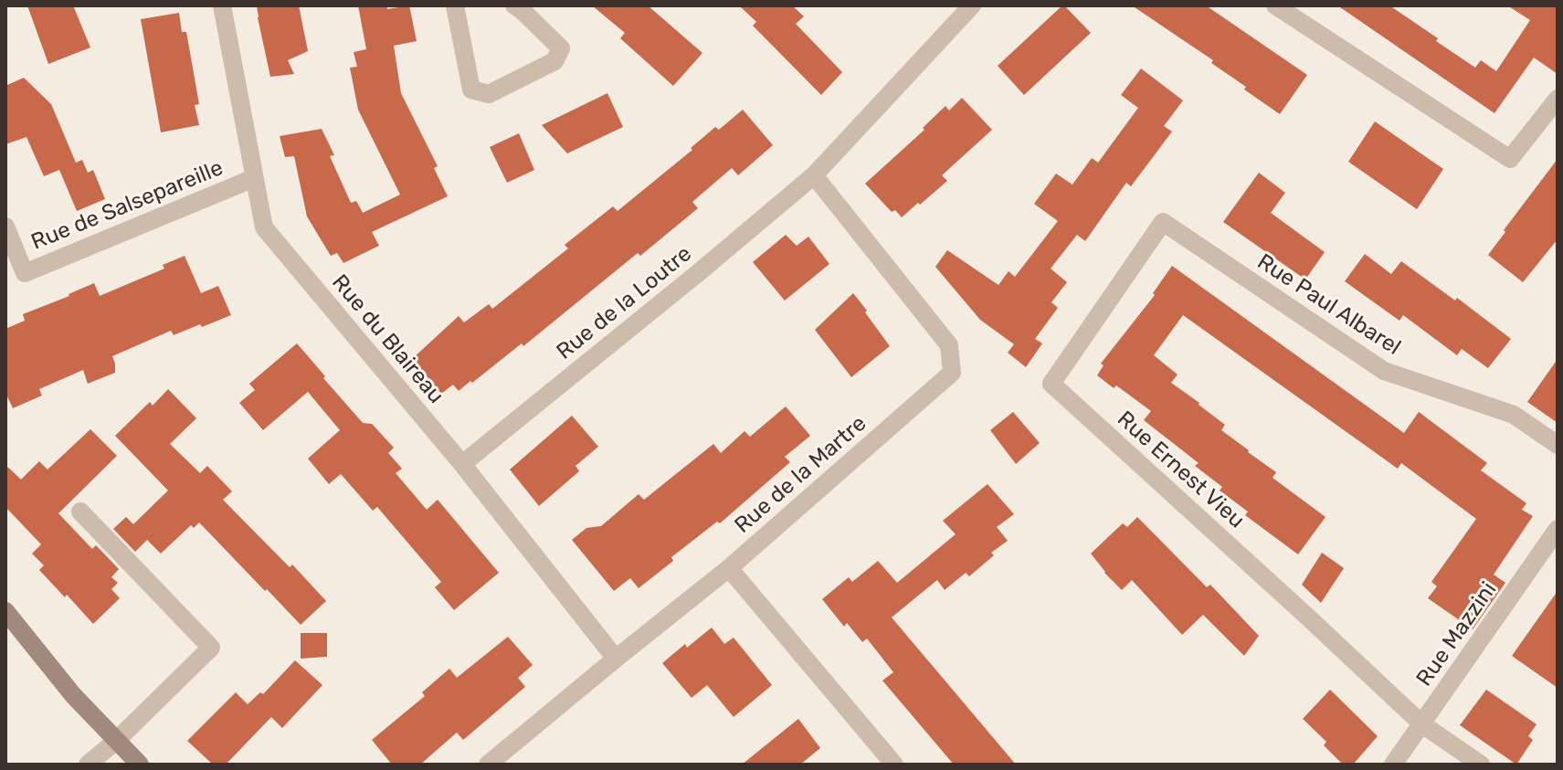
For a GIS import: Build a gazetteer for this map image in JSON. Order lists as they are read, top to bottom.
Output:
{
  "streets": {
    "street": [
      "Rue de Salsepareille",
      "Rue de la Loutre",
      "Rue Paul Albarel",
      "Rue du Blaireau",
      "Rue Ernest Vieu",
      "Rue de la Martre",
      "Rue Mazzini"
    ]
  },
  "crossings": [
    ["Rue de Salsepareille", "Rue du Blaireau"],
    ["Rue de la Loutre", "Rue du Blaireau"],
    ["Rue de la Loutre", "Rue de la Martre"],
    ["Rue Paul Albarel", "Rue Ernest Vieu"],
    ["Rue du Blaireau", "Rue de la Martre"],
    ["Rue Ernest Vieu", "Rue Mazzini"]
  ]
}
